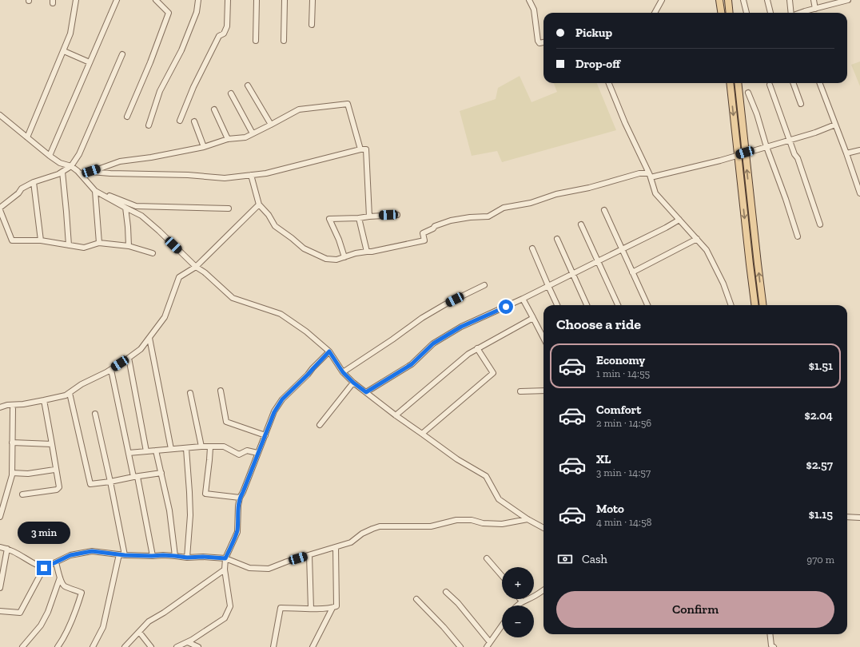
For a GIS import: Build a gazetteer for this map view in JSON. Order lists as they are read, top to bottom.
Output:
{
  "page": {
    "banner": ["Pickup", "Drop-off"],
    "heading": "Choose a ride",
    "list": [
      {
        "name": "Economy",
        "note": "1 min · 14:55",
        "value": "$1.51"
      },
      {
        "name": "Comfort",
        "note": "2 min · 14:56",
        "value": "$2.04"
      },
      {
        "name": "XL",
        "note": "3 min · 14:57",
        "value": "$2.57"
      },
      {
        "name": "Moto",
        "note": "4 min · 14:58",
        "value": "$1.15"
      }
    ],
    "bubble": "3 min",
    "pay": ["Cash", "970 m"],
    "map_buttons": ["+", "−"],
    "buttons": "Confirm"
  }
}
